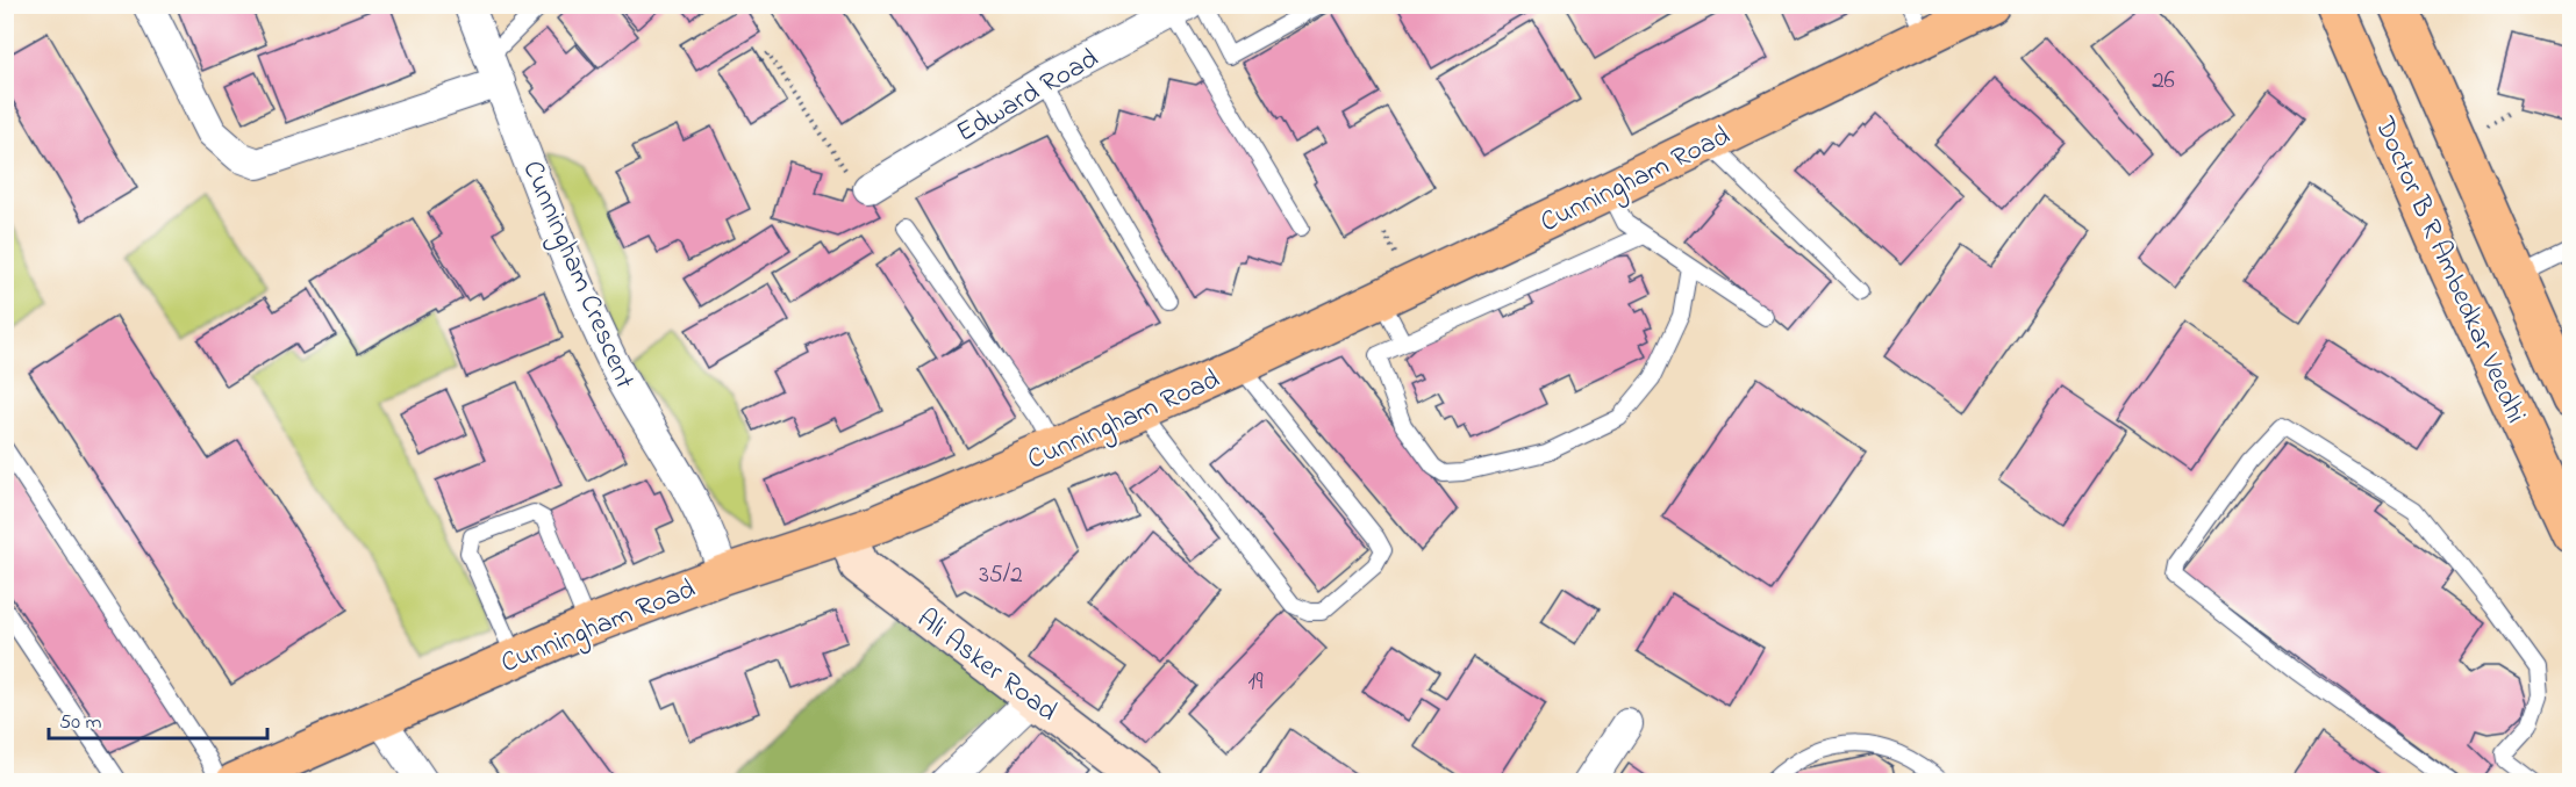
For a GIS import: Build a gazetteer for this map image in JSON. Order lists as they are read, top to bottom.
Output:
{
  "streets": {
    "main road": ["Cunningham Road", "Doctor B R Ambedkar Veedhi"],
    "street": ["Edward Road", "Cunningham Crescent", "Ali Asker Road"]
  },
  "crossings": [
    ["Cunningham Road", "Cunningham Crescent"],
    ["Cunningham Road", "Ali Asker Road"]
  ],
  "house_numbers": ["26", "35/2", "19"],
  "scale_bar": "50 m"
}
